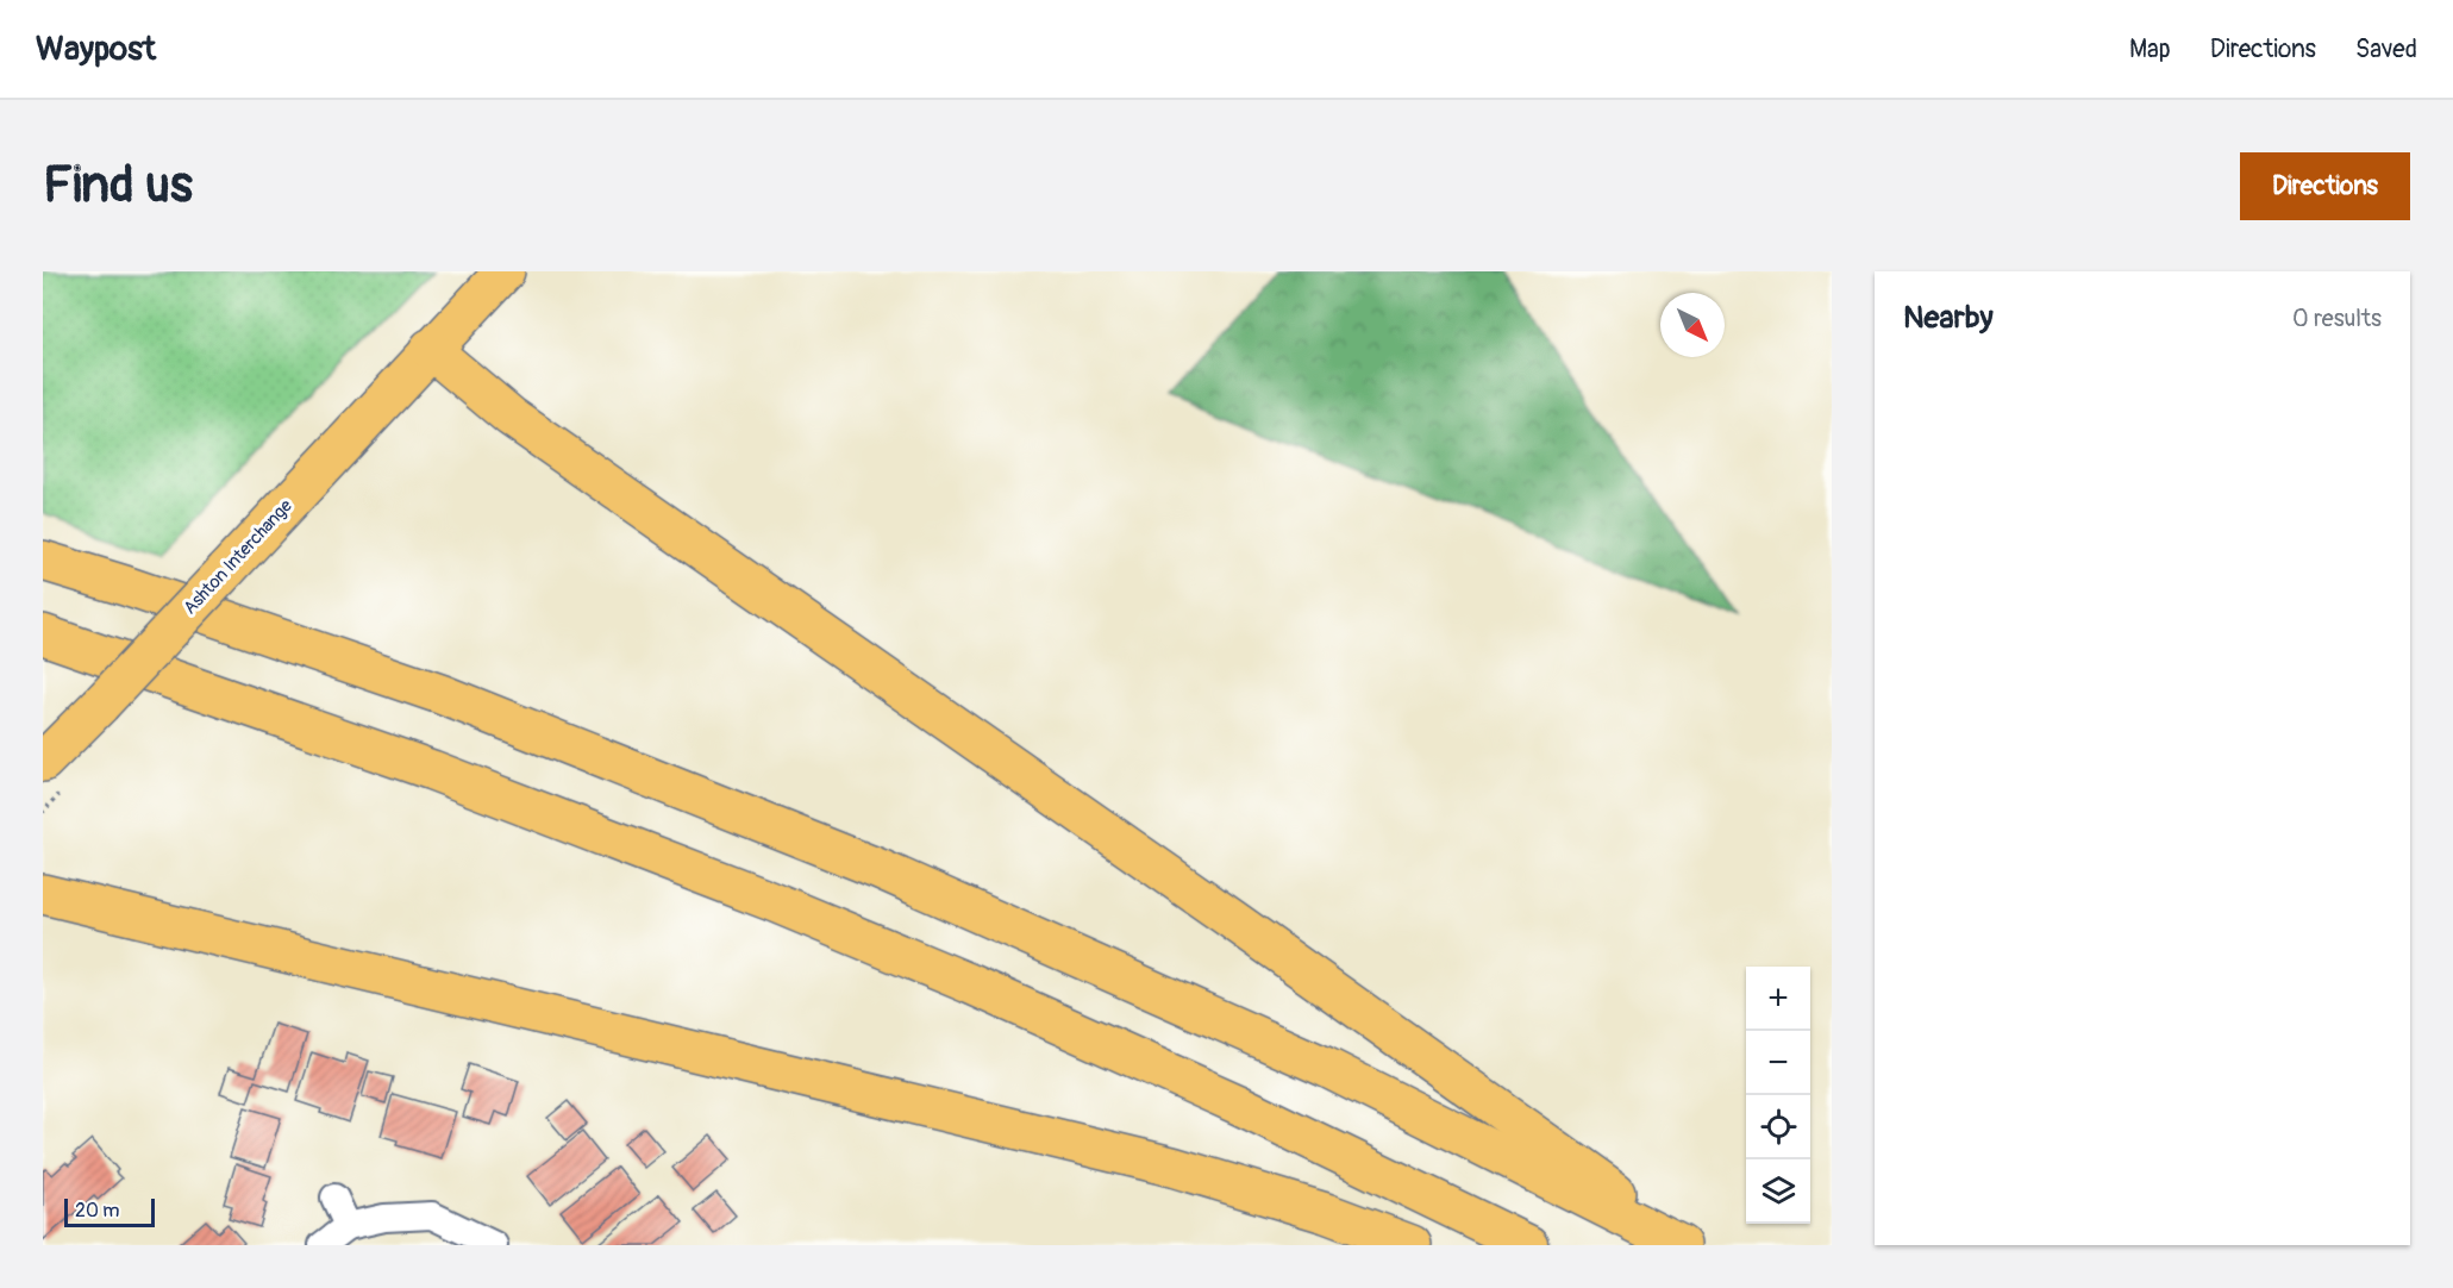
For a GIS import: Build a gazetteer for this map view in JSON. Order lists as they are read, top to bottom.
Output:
{
  "streets": {
    "highway": ["Ashton Interchange"]
  },
  "scale_bar": "20 m",
  "north": "bottom right",
  "page": {
    "header": "Waypost",
    "nav": ["Map", "Directions", "Saved"],
    "buttons": "Directions",
    "title": "Find us",
    "heading": ["Nearby", "0 results"],
    "map_buttons": ["+", "−"],
    "scale": "20 m"
  }
}
